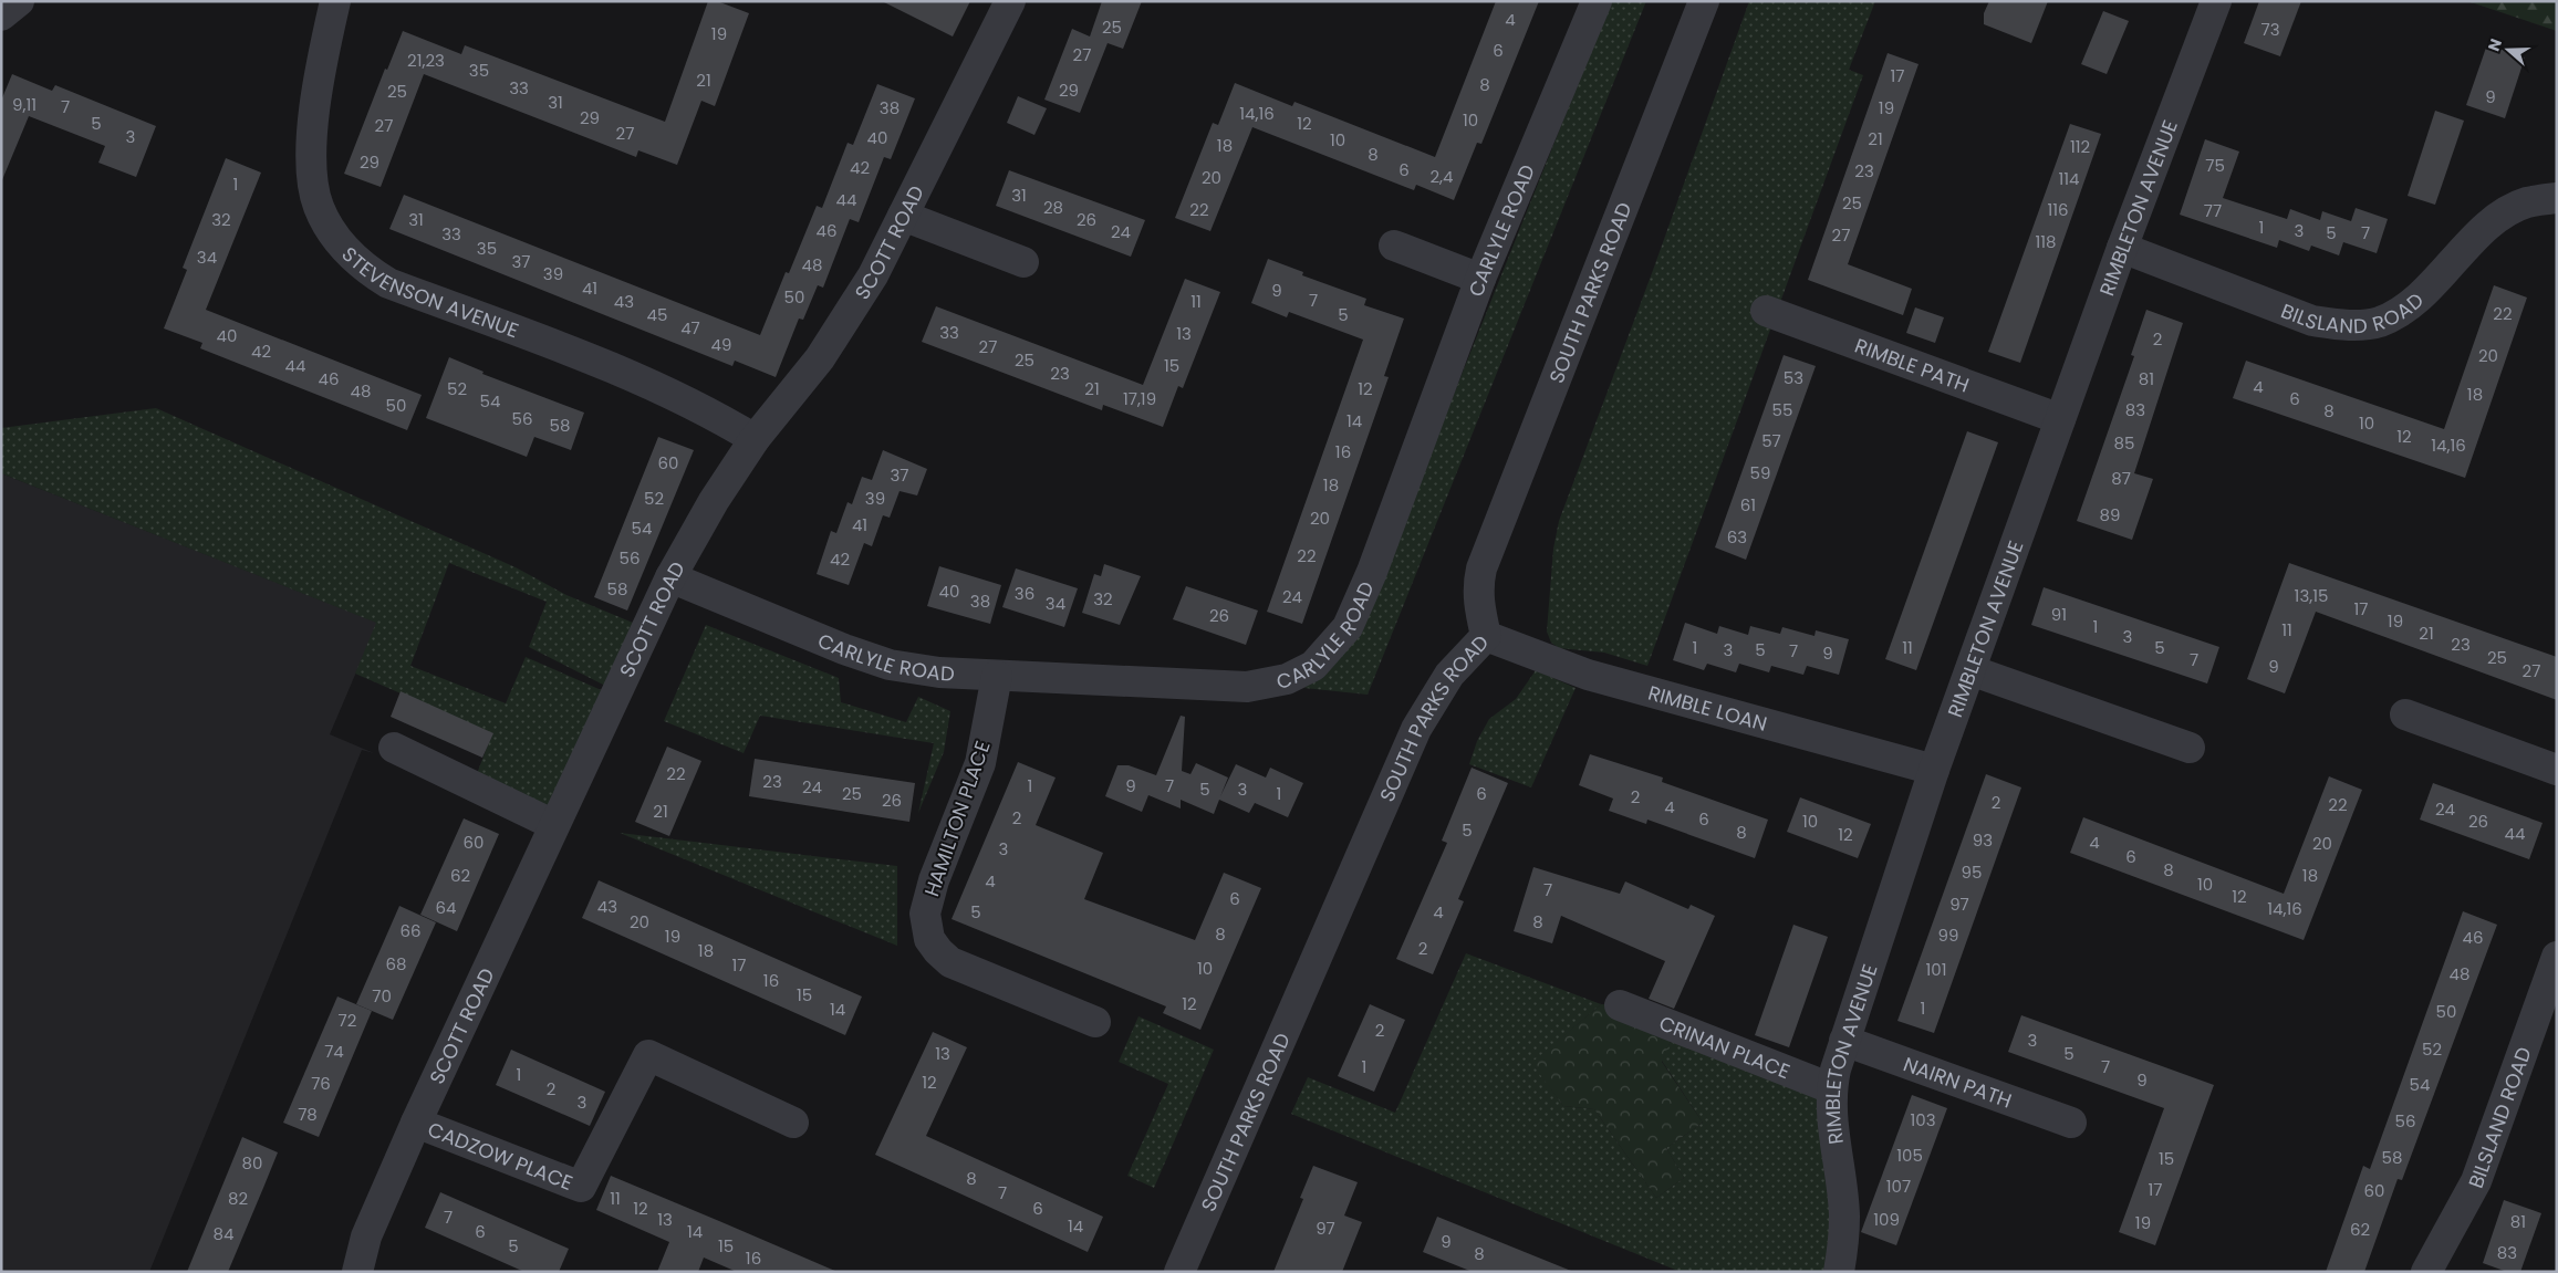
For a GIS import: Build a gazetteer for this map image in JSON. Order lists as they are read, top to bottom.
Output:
{
  "streets": {
    "street": [
      "RIMBLETON AVENUE",
      "CARLYLE ROAD",
      "SCOTT ROAD",
      "STEVENSON AVENUE",
      "SOUTH PARKS ROAD",
      "BILSLAND ROAD",
      "RIMBLE PATH",
      "RIMBLE LOAN",
      "HAMILTON PLACE",
      "CRINAN PLACE",
      "NAIRN PATH",
      "CADZOW PLACE"
    ]
  },
  "crossings": [
    ["RIMBLETON AVENUE", "BILSLAND ROAD"],
    ["RIMBLETON AVENUE", "RIMBLE PATH"],
    ["RIMBLETON AVENUE", "RIMBLE LOAN"],
    ["RIMBLETON AVENUE", "CRINAN PLACE"],
    ["RIMBLETON AVENUE", "NAIRN PATH"],
    ["CARLYLE ROAD", "SCOTT ROAD"],
    ["CARLYLE ROAD", "HAMILTON PLACE"],
    ["SCOTT ROAD", "STEVENSON AVENUE"],
    ["SCOTT ROAD", "CADZOW PLACE"],
    ["SOUTH PARKS ROAD", "RIMBLE LOAN"]
  ],
  "house_numbers": [
    "4",
    "25",
    "73",
    "19",
    "6",
    "27",
    "21,23",
    "35",
    "17",
    "21",
    "8",
    "33",
    "29",
    "25",
    "9",
    "31",
    "9,11",
    "7",
    "38",
    "19",
    "14,16",
    "29",
    "10",
    "5",
    "12",
    "27",
    "27",
    "3",
    "40",
    "21",
    "10",
    "18",
    "112",
    "8",
    "29",
    "75",
    "42",
    "6",
    "23",
    "2,4",
    "20",
    "114",
    "1",
    "31",
    "44",
    "25",
    "28",
    "22",
    "116",
    "77",
    "32",
    "31",
    "26",
    "1",
    "46",
    "3",
    "24",
    "5",
    "7",
    "33",
    "27",
    "118",
    "35",
    "34",
    "37",
    "48",
    "39",
    "41",
    "9",
    "50",
    "7",
    "43",
    "11",
    "22",
    "45",
    "5",
    "47",
    "33",
    "13",
    "40",
    "2",
    "49",
    "27",
    "42",
    "20",
    "25",
    "44",
    "15",
    "23",
    "53",
    "46",
    "81",
    "4",
    "52",
    "21",
    "12",
    "48",
    "18",
    "17,19",
    "6",
    "54",
    "50",
    "55",
    "83",
    "8",
    "56",
    "14",
    "10",
    "58",
    "12",
    "57",
    "85",
    "14,16",
    "16",
    "60",
    "59",
    "37",
    "87",
    "18",
    "52",
    "39",
    "61",
    "89",
    "20",
    "41",
    "54",
    "63",
    "22",
    "56",
    "42",
    "58",
    "40",
    "36",
    "13,15",
    "24",
    "32",
    "38",
    "34",
    "17",
    "91",
    "26",
    "19",
    "1",
    "11",
    "21",
    "3",
    "23",
    "1",
    "11",
    "5",
    "3",
    "5",
    "7",
    "9",
    "25",
    "7",
    "9",
    "27",
    "22",
    "23",
    "1",
    "9",
    "7",
    "24",
    "5",
    "3",
    "25",
    "1",
    "6",
    "2",
    "26",
    "2",
    "22",
    "4",
    "24",
    "21",
    "2",
    "6",
    "10",
    "26",
    "5",
    "8",
    "44",
    "12",
    "93",
    "60",
    "4",
    "20",
    "3",
    "6",
    "8",
    "95",
    "62",
    "18",
    "4",
    "10",
    "7",
    "12",
    "6",
    "97",
    "43",
    "64",
    "14,16",
    "5",
    "4",
    "20",
    "8",
    "66",
    "8",
    "99",
    "19",
    "46",
    "2",
    "18",
    "68",
    "17",
    "10",
    "101",
    "48",
    "16",
    "15",
    "70",
    "12",
    "1",
    "14",
    "50",
    "72",
    "2",
    "3",
    "52",
    "74",
    "13",
    "5",
    "1",
    "7",
    "1",
    "9",
    "12",
    "76",
    "54",
    "2",
    "3",
    "78",
    "103",
    "56",
    "105",
    "58",
    "15",
    "80",
    "8",
    "107",
    "17",
    "60",
    "7",
    "82",
    "11",
    "12",
    "6",
    "7",
    "13",
    "109",
    "81",
    "19",
    "14",
    "97",
    "62",
    "6",
    "14",
    "84",
    "9",
    "5",
    "15",
    "83",
    "8",
    "16"
  ],
  "north": "left"
}
